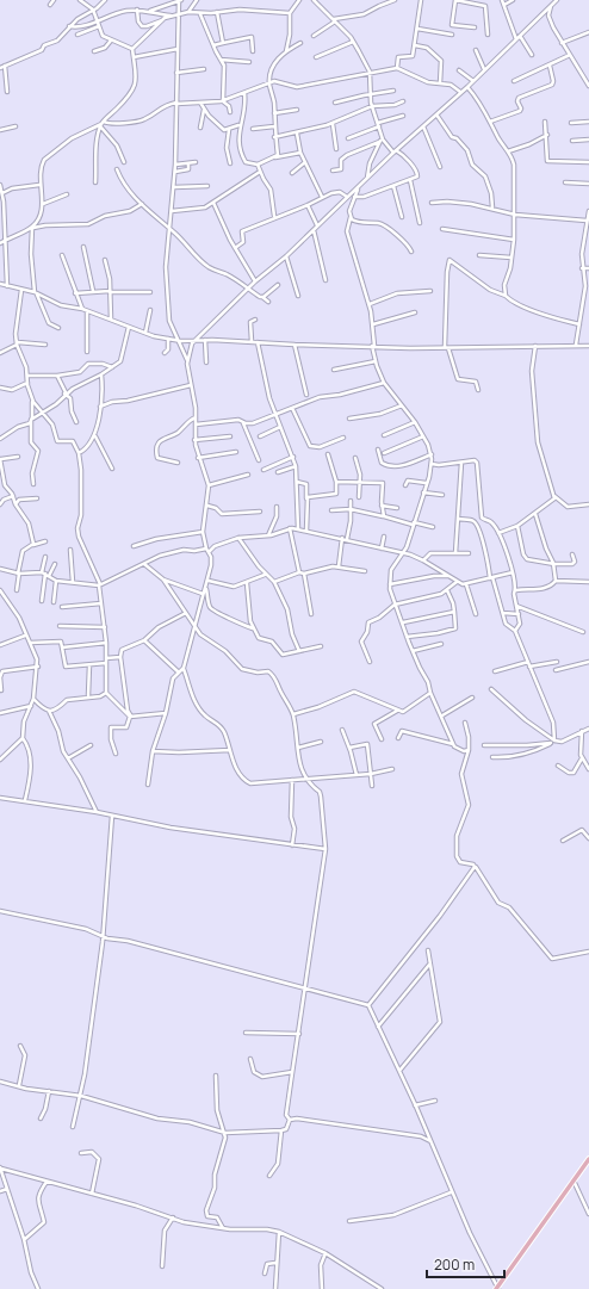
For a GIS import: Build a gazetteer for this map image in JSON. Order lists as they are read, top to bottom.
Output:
{
  "scale_bar": "200 m"
}
